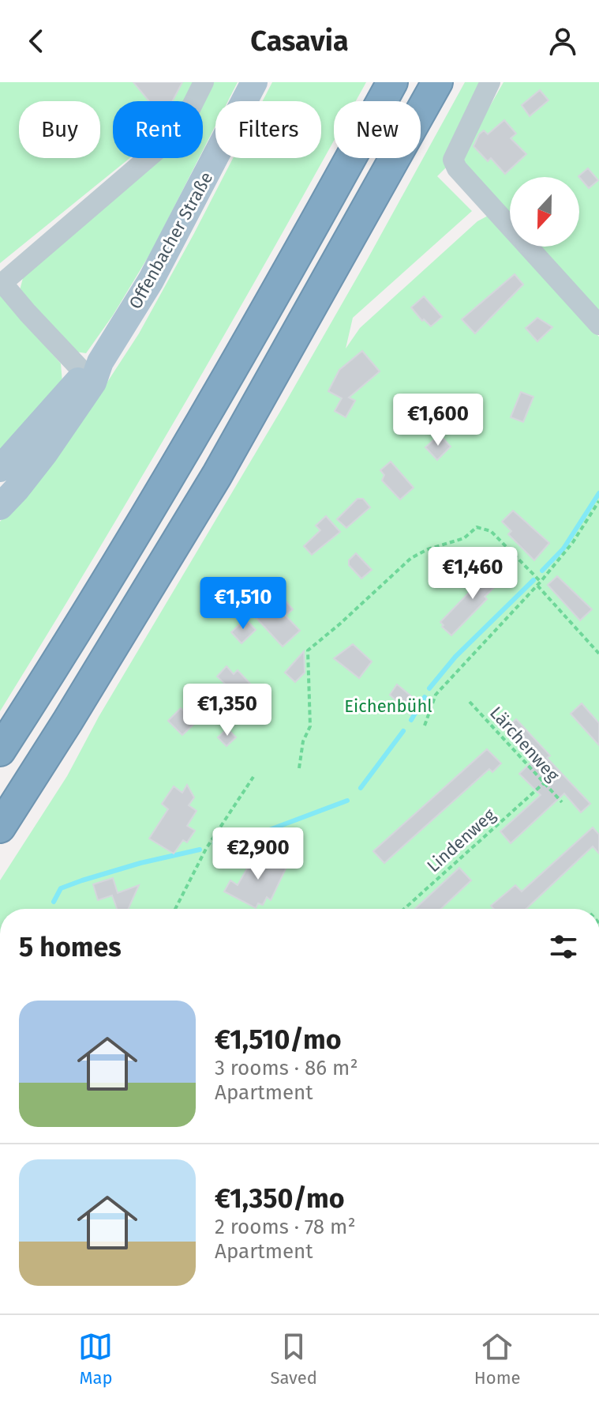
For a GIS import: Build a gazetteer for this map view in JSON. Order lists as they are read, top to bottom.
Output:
{
  "streets": {
    "main road": ["Offenbacher Straße"],
    "path": ["Lärchenweg", "Lindenweg"]
  },
  "crossings": [
    ["Lärchenweg", "Lindenweg"]
  ],
  "parks": ["Eichenbühl"],
  "north": "bottom",
  "page": {
    "header": "Casavia",
    "chip": [
      "Buy",
      "Rent",
      "Filters",
      "New"
    ],
    "price": [
      "€1,600",
      "€1,460",
      "€1,510",
      "€1,350",
      "€2,900"
    ],
    "heading": "5 homes",
    "list": [
      {
        "name": "€1,510/mo",
        "note": "3 rooms · 86 m² · Apartment"
      },
      {
        "name": "€1,350/mo",
        "note": "2 rooms · 78 m² · Apartment"
      }
    ],
    "tabs": ["Map", "Saved", "Home"]
  }
}
